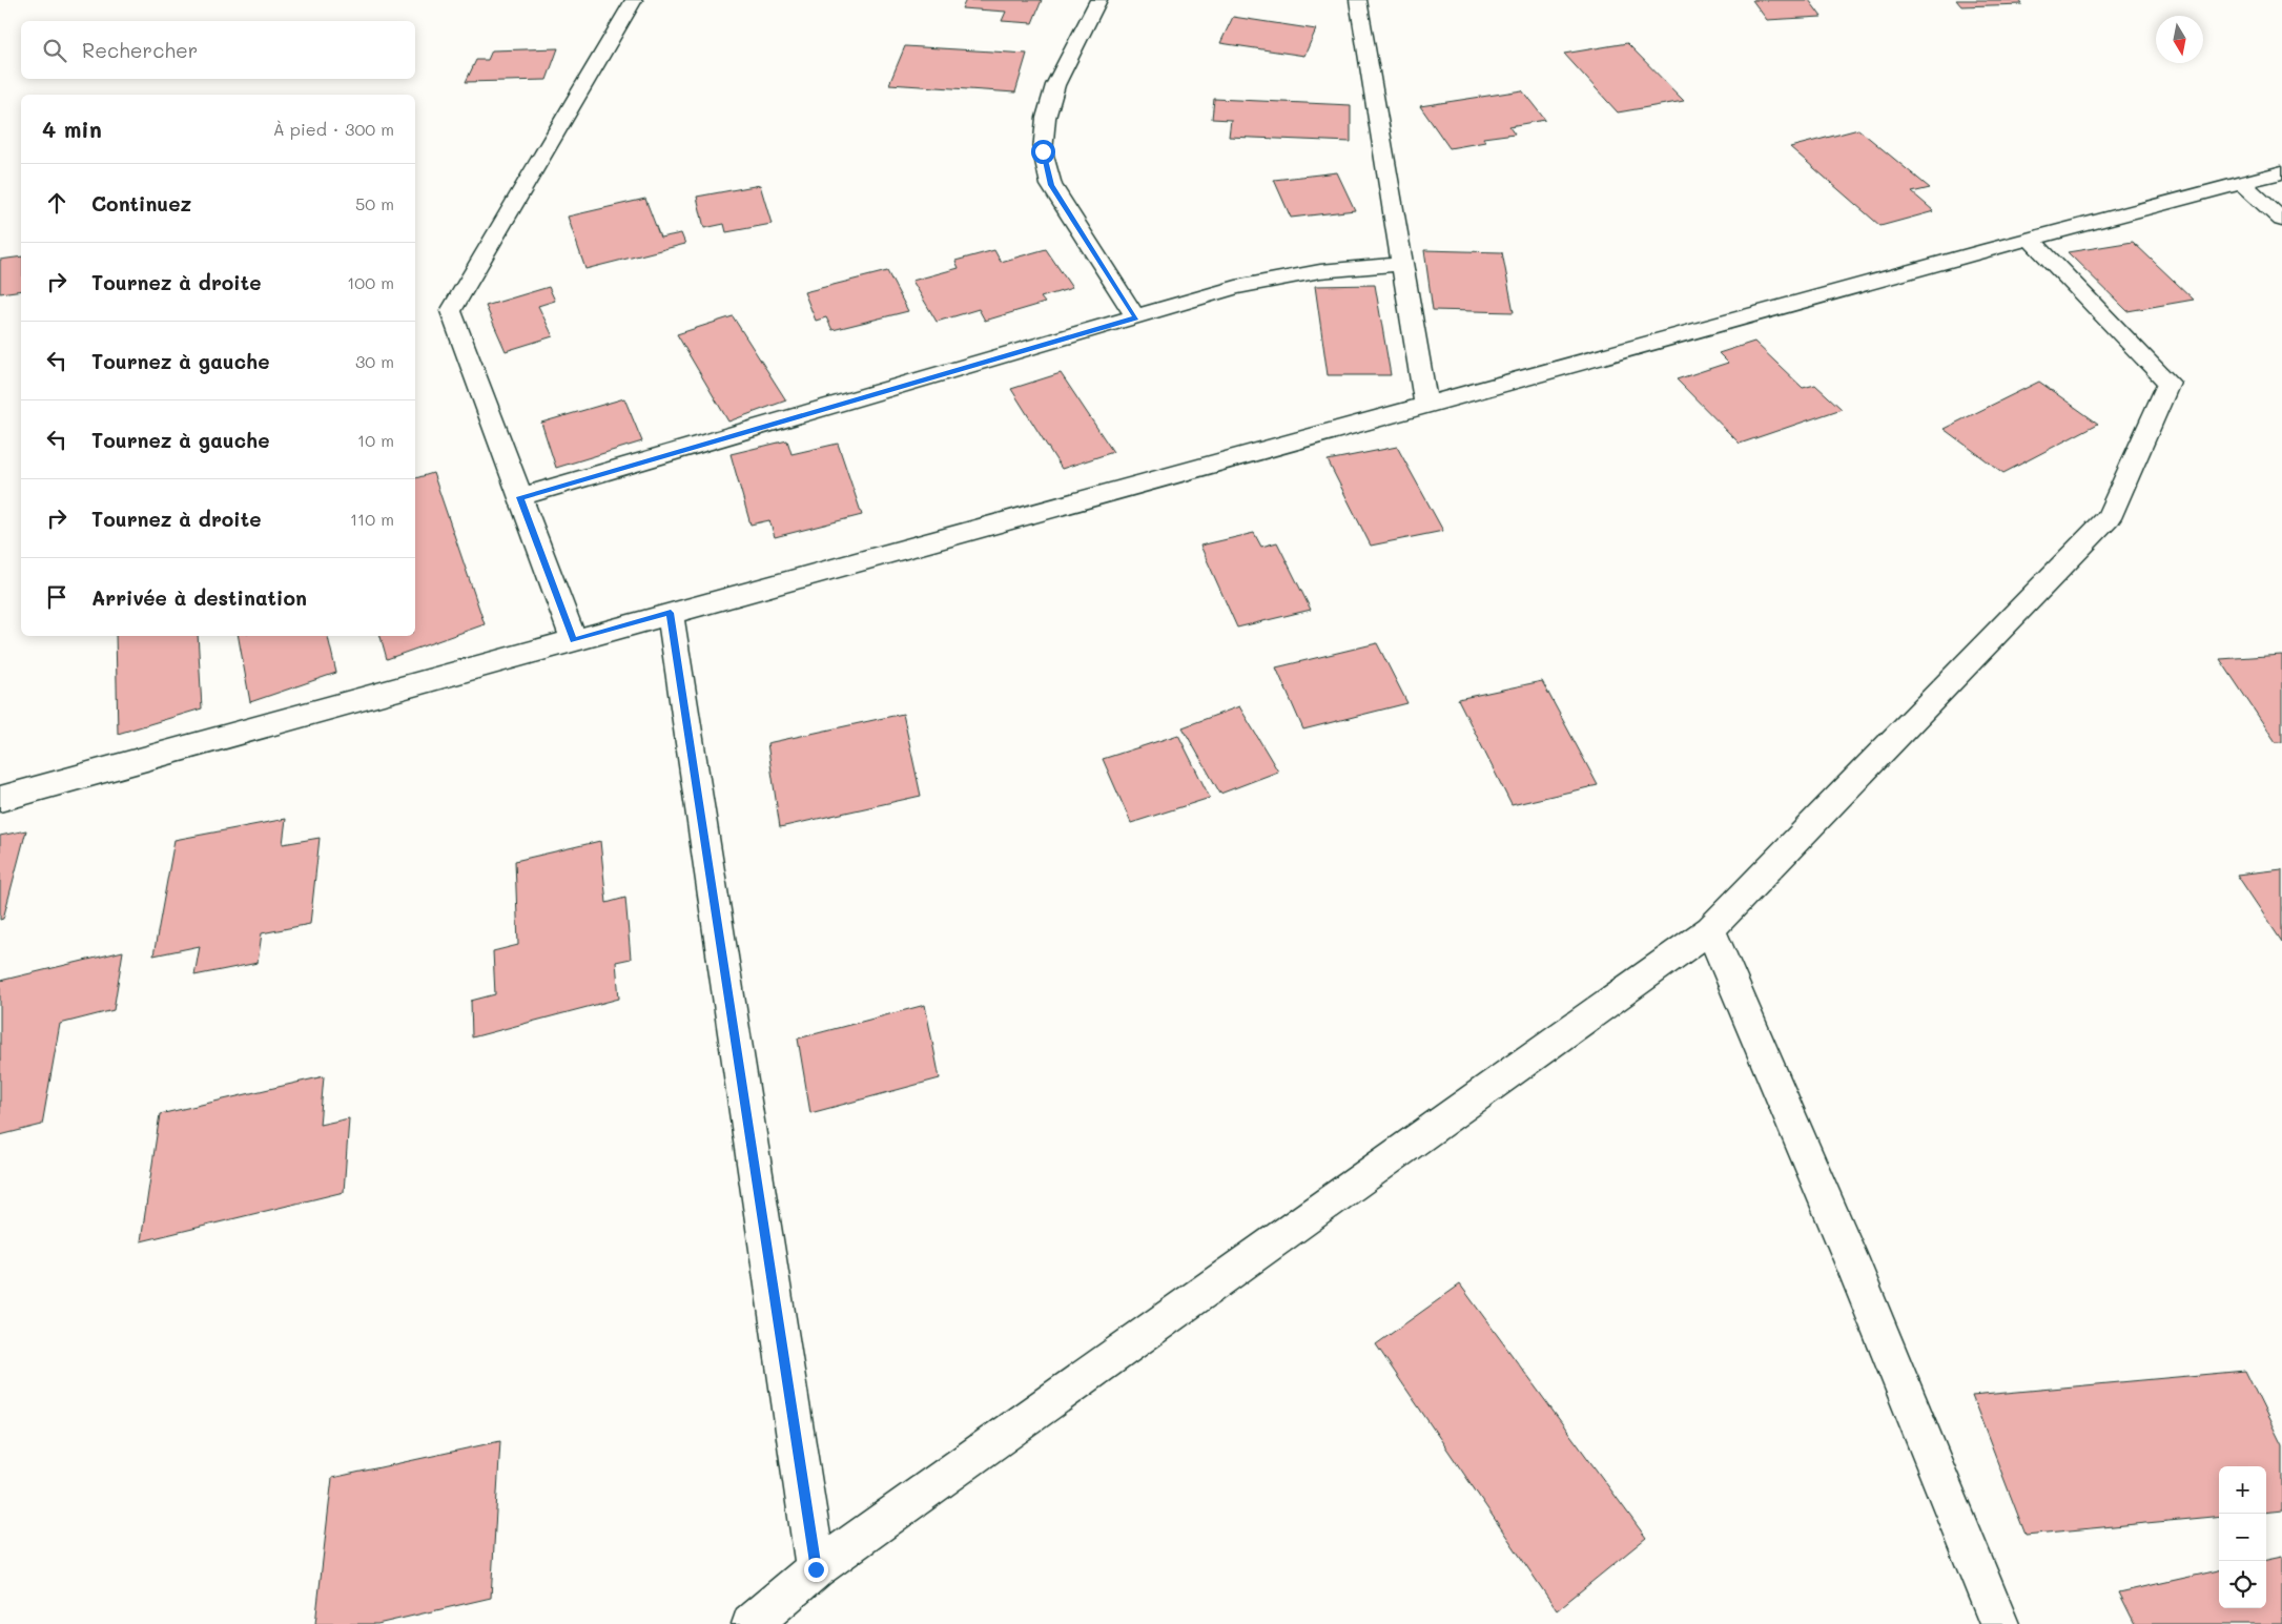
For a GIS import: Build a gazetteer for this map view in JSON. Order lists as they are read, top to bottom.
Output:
{
  "north": "bottom",
  "page": {
    "search": "Rechercher",
    "heading": ["4 min", "À pied · 300 m"],
    "list": [
      ["Continuez", "50 m"],
      ["Tournez à droite", "100 m"],
      ["Tournez à gauche", "30 m"],
      ["Tournez à gauche", "10 m"],
      ["Tournez à droite", "110 m"],
      "Arrivée à destination"
    ],
    "map_buttons": ["+", "−"]
  }
}
